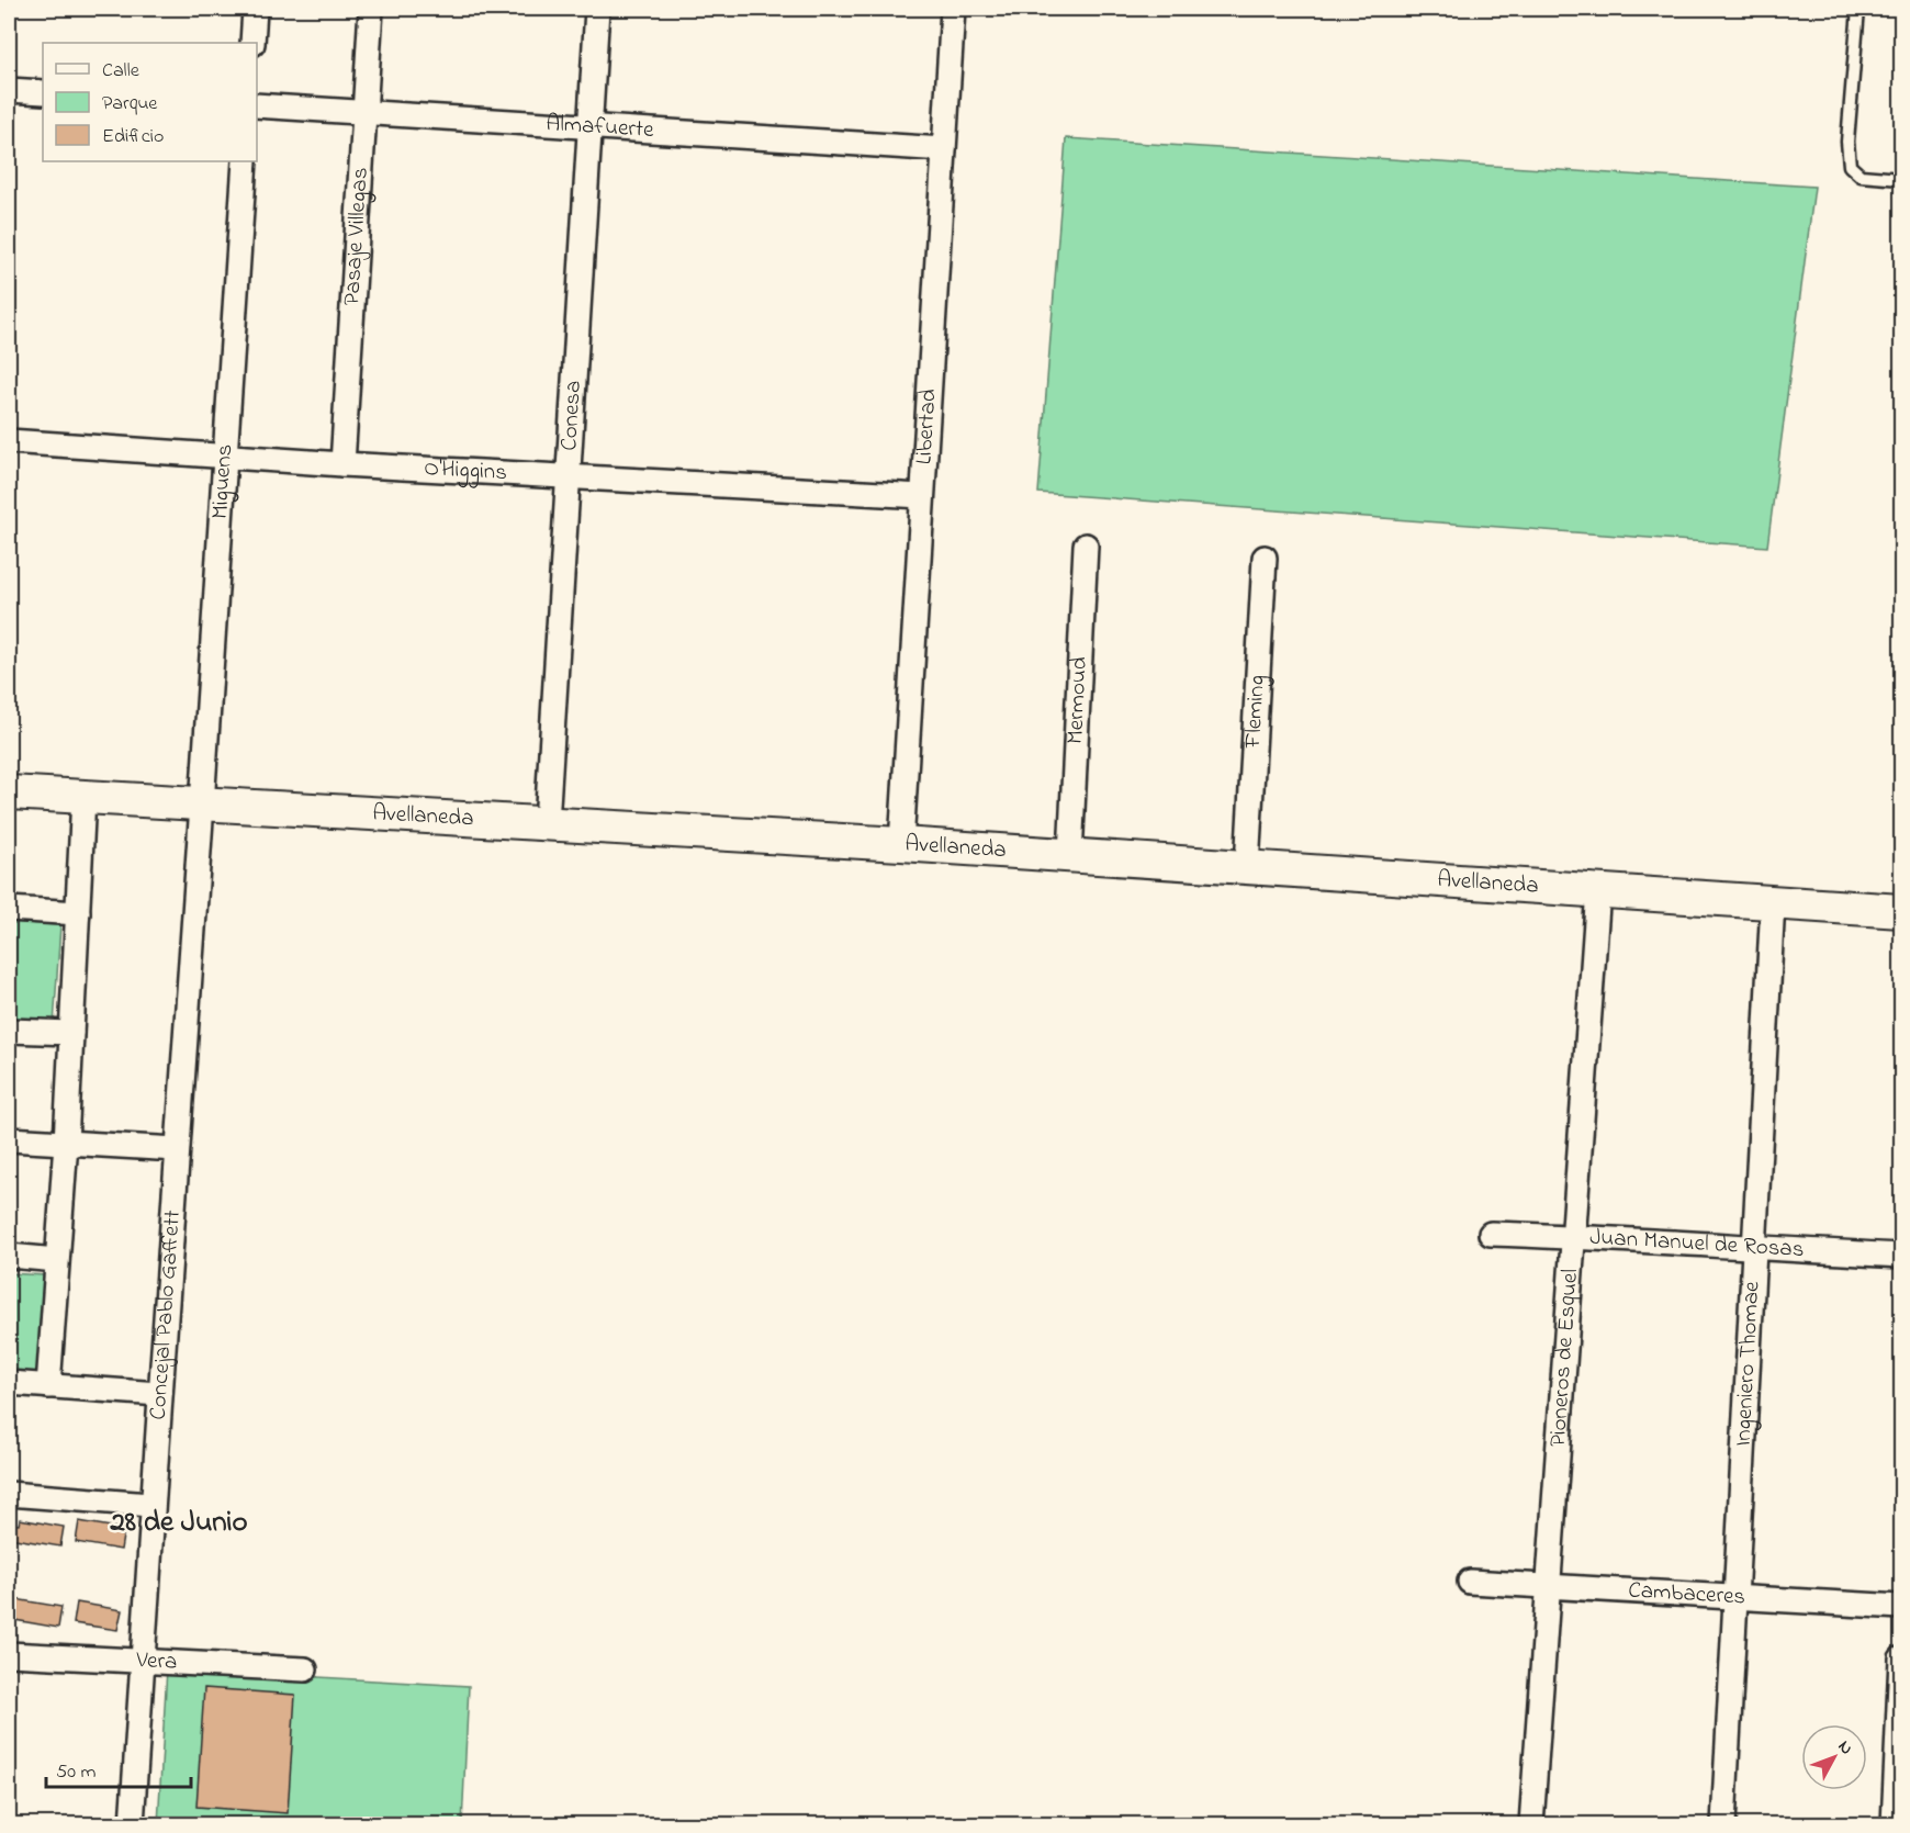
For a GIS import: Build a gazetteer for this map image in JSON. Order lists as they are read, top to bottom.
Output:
{
  "streets": {
    "street": [
      "Almafuerte",
      "Pasaje Villegas",
      "Conesa",
      "Libertad",
      "O'Higgins",
      "Miguens",
      "Mermoud",
      "Fleming",
      "Avellaneda",
      "Juan Manuel de Rosas",
      "Concejal Pablo Gaffett",
      "Pioneros de Esquel",
      "Ingeniero Thomae",
      "Cambaceres",
      "Vera"
    ]
  },
  "crossings": [
    ["Almafuerte", "Pasaje Villegas"],
    ["Almafuerte", "Conesa"],
    ["Almafuerte", "Libertad"],
    ["Pasaje Villegas", "O'Higgins"],
    ["Conesa", "O'Higgins"],
    ["Conesa", "Avellaneda"],
    ["Libertad", "O'Higgins"],
    ["Libertad", "Avellaneda"],
    ["O'Higgins", "Miguens"],
    ["Miguens", "Avellaneda"],
    ["Miguens", "Concejal Pablo Gaffett"],
    ["Mermoud", "Avellaneda"],
    ["Fleming", "Avellaneda"],
    ["Avellaneda", "Concejal Pablo Gaffett"],
    ["Avellaneda", "Pioneros de Esquel"],
    ["Avellaneda", "Ingeniero Thomae"],
    ["Juan Manuel de Rosas", "Pioneros de Esquel"],
    ["Juan Manuel de Rosas", "Ingeniero Thomae"],
    ["Concejal Pablo Gaffett", "Vera"],
    ["Pioneros de Esquel", "Cambaceres"],
    ["Ingeniero Thomae", "Cambaceres"]
  ],
  "districts": ["28 de Junio"],
  "legend": ["Calle", "Parque", "Edificio"],
  "scale_bar": "50 m",
  "north": "top right"
}
